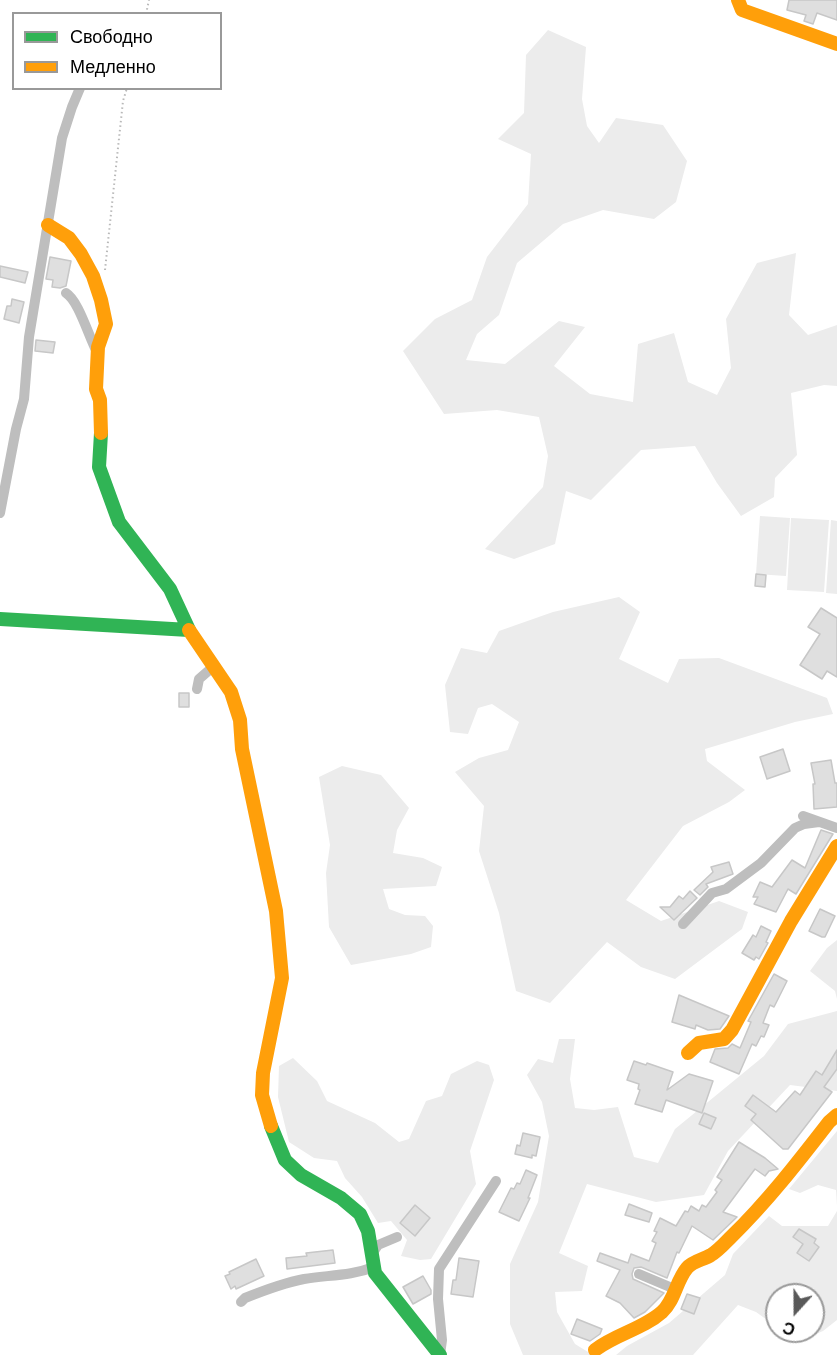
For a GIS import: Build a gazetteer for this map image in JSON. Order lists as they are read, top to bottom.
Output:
{
  "legend": ["Свободно", "Медленно"],
  "north": "bottom"
}
